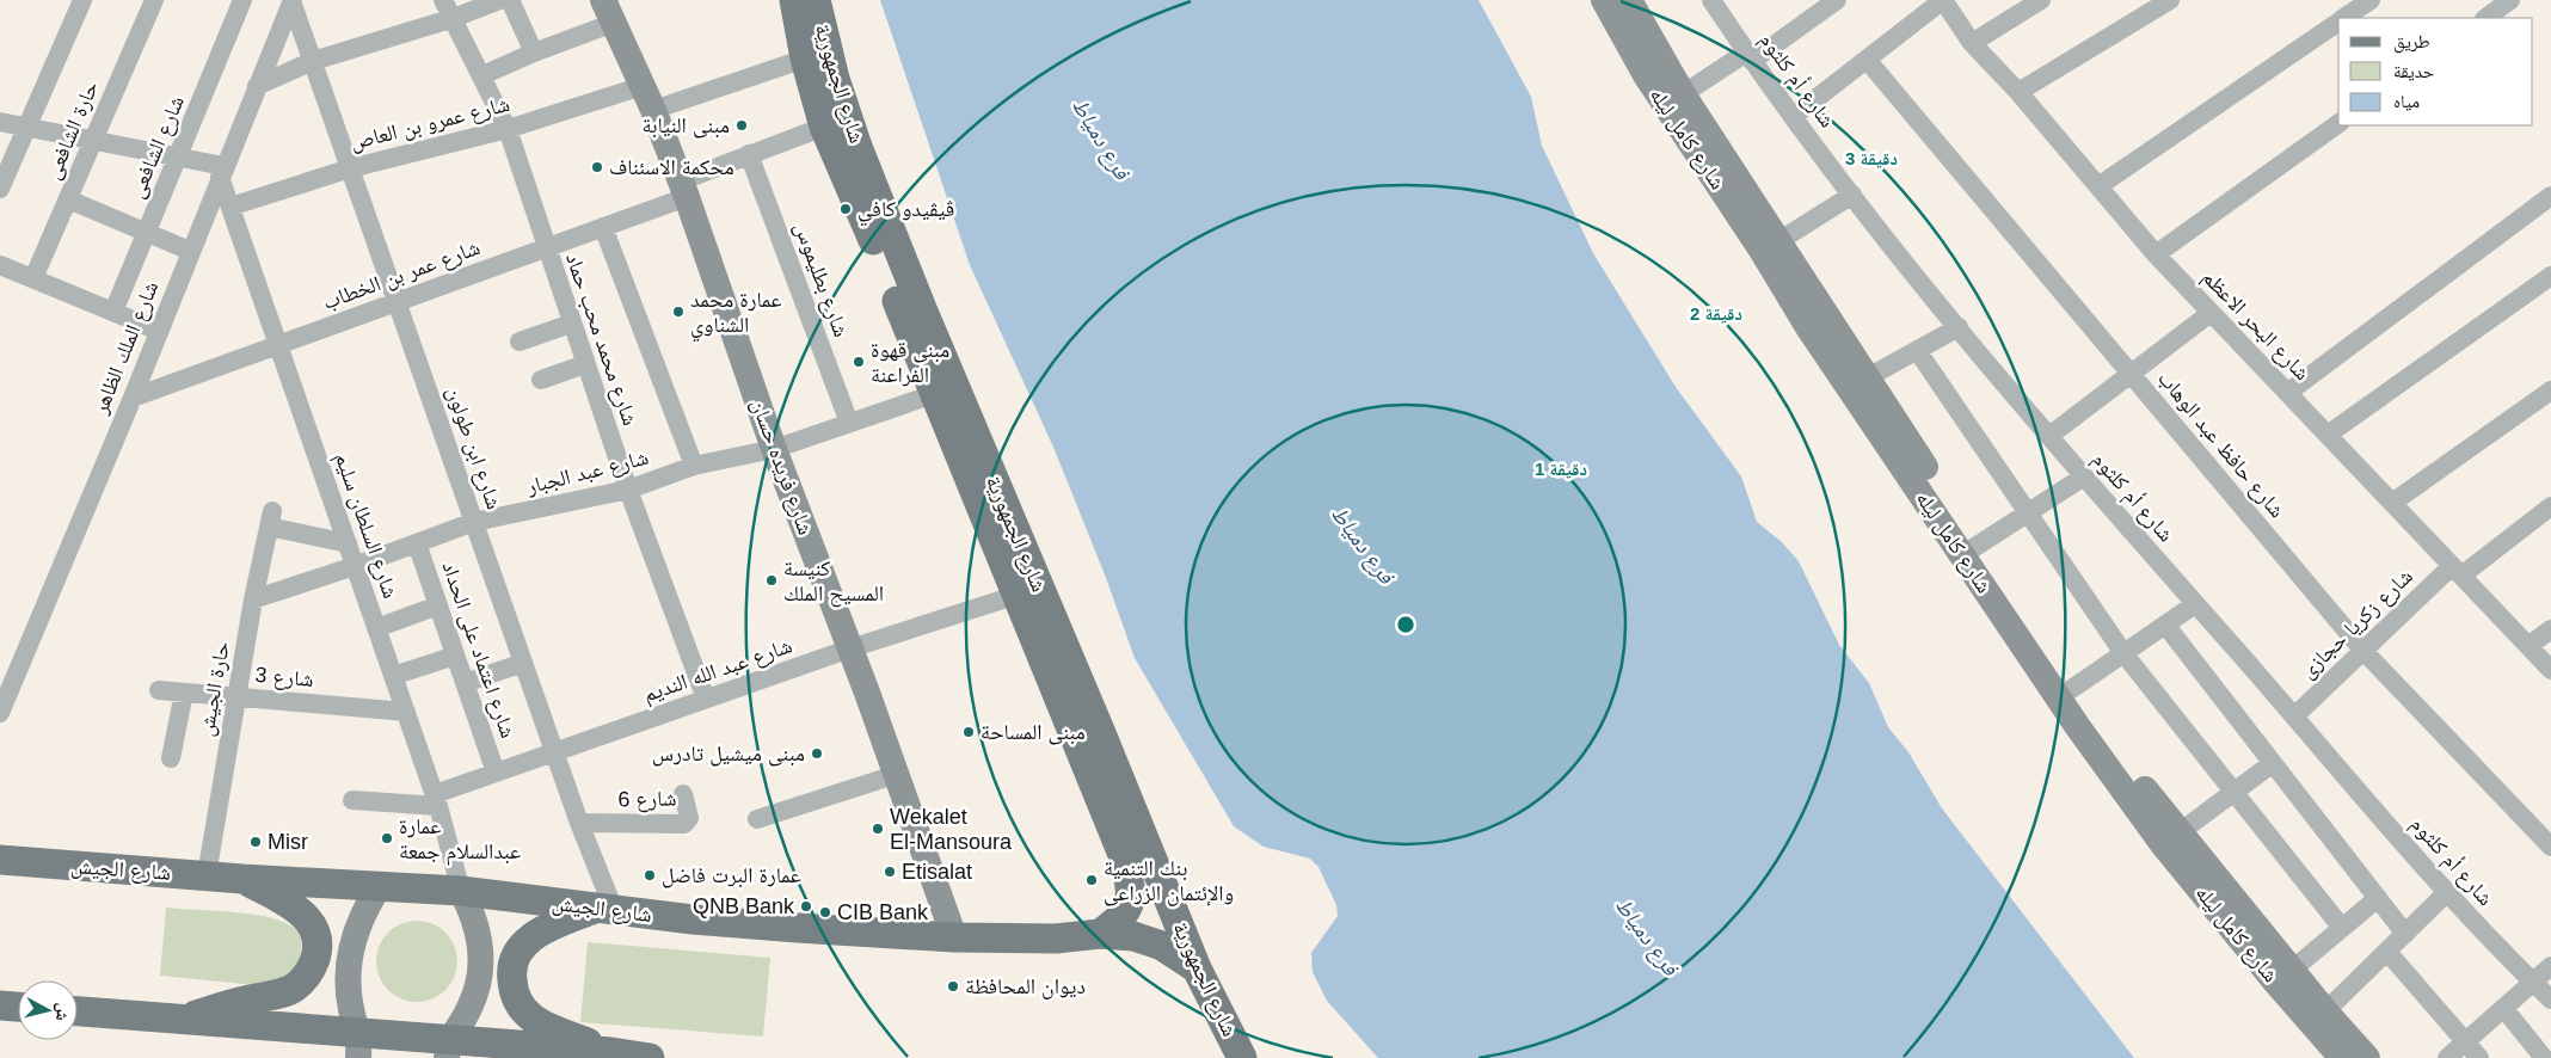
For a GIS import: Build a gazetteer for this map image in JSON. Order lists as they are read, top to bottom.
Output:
{
  "streets": {
    "main road": ["شارع الجمهورية", "شارع الجيش"],
    "street": [
      "شارع أم كلثوم",
      "شارع عمرو بن العاص",
      "حارة الشافعى",
      "شارع كامل ليله",
      "شارع الشافعى",
      "شارع عمر بن الخطاب",
      "شارع بطليموس",
      "شارع البحر الاعظم",
      "شارع محمد محب حماد",
      "شارع الملك الظاهر",
      "شارع حافظ عبد الوهاب",
      "شارع ابن طولون",
      "شارع فريده حسان",
      "شارع عبد الجبار",
      "شارع السلطان سليم",
      "شارع زكريا حجازى",
      "شارع اعتماد على الحداد",
      "شارع عبد الله النديم",
      "شارع 3",
      "حارة الجيش",
      "شارع 6"
    ]
  },
  "crossings": [
    ["شارع أم كلثوم", "شارع زكريا حجازى"],
    ["شارع الجمهورية", "شارع عمرو بن العاص"],
    ["شارع الجمهورية", "شارع عمر بن الخطاب"],
    ["شارع الجمهورية", "شارع عبد الجبار"],
    ["شارع الجمهورية", "شارع عبد الله النديم"],
    ["شارع الجمهورية", "شارع الجيش"],
    ["شارع عمرو بن العاص", "شارع محمد محب حماد"],
    ["شارع عمرو بن العاص", "شارع ابن طولون"],
    ["شارع عمرو بن العاص", "شارع فريده حسان"],
    ["شارع عمرو بن العاص", "شارع السلطان سليم"],
    ["شارع عمر بن الخطاب", "شارع بطليموس"],
    ["شارع عمر بن الخطاب", "شارع محمد محب حماد"],
    ["شارع عمر بن الخطاب", "شارع الملك الظاهر"],
    ["شارع عمر بن الخطاب", "شارع ابن طولون"],
    ["شارع عمر بن الخطاب", "شارع فريده حسان"],
    ["شارع عمر بن الخطاب", "شارع السلطان سليم"],
    ["شارع بطليموس", "شارع عبد الجبار"],
    ["شارع البحر الاعظم", "شارع زكريا حجازى"],
    ["شارع محمد محب حماد", "شارع عبد الجبار"],
    ["شارع محمد محب حماد", "شارع عبد الله النديم"],
    ["شارع الملك الظاهر", "شارع ابن طولون"],
    ["شارع الملك الظاهر", "شارع السلطان سليم"],
    ["شارع حافظ عبد الوهاب", "شارع زكريا حجازى"],
    ["شارع ابن طولون", "شارع عبد الجبار"],
    ["شارع ابن طولون", "شارع عبد الله النديم"],
    ["شارع ابن طولون", "شارع 6"],
    ["شارع ابن طولون", "شارع الجيش"],
    ["شارع فريده حسان", "شارع عبد الجبار"],
    ["شارع فريده حسان", "شارع عبد الله النديم"],
    ["شارع فريده حسان", "شارع الجيش"],
    ["شارع عبد الجبار", "شارع السلطان سليم"],
    ["شارع عبد الجبار", "شارع اعتماد على الحداد"],
    ["شارع عبد الجبار", "حارة الجيش"],
    ["شارع السلطان سليم", "شارع عبد الله النديم"],
    ["شارع السلطان سليم", "شارع 3"],
    ["شارع السلطان سليم", "حارة الجيش"],
    ["شارع السلطان سليم", "شارع الجيش"],
    ["شارع اعتماد على الحداد", "شارع عبد الله النديم"],
    ["شارع 3", "حارة الجيش"],
    ["حارة الجيش", "شارع الجيش"]
  ],
  "water": ["فرع دمياط"],
  "places": [
    "مبنى النيابة",
    "محكمة الاسئناف",
    "ڤيڤيدو كافي",
    "عمارة محمد الشناوي",
    "مبنى قهوة الفراعنة",
    "كنيسة المسيح الملك",
    "مبنى المساحة",
    "مبنى ميشيل تادرس",
    "Wekalet El-Mansoura",
    "عمارة عبدالسلام جمعة",
    "Misr",
    "Etisalat",
    "عمارة البرت فاضل",
    "بنك التنمية والإئتمان الزراعى",
    "QNB Bank",
    "CIB Bank",
    "ديوان المحافظة"
  ],
  "legend": ["طريق", "حديقة", "مياه"],
  "north": "right",
  "rings": ["3 دقيقة", "2 دقيقة", "1 دقيقة"]
}
